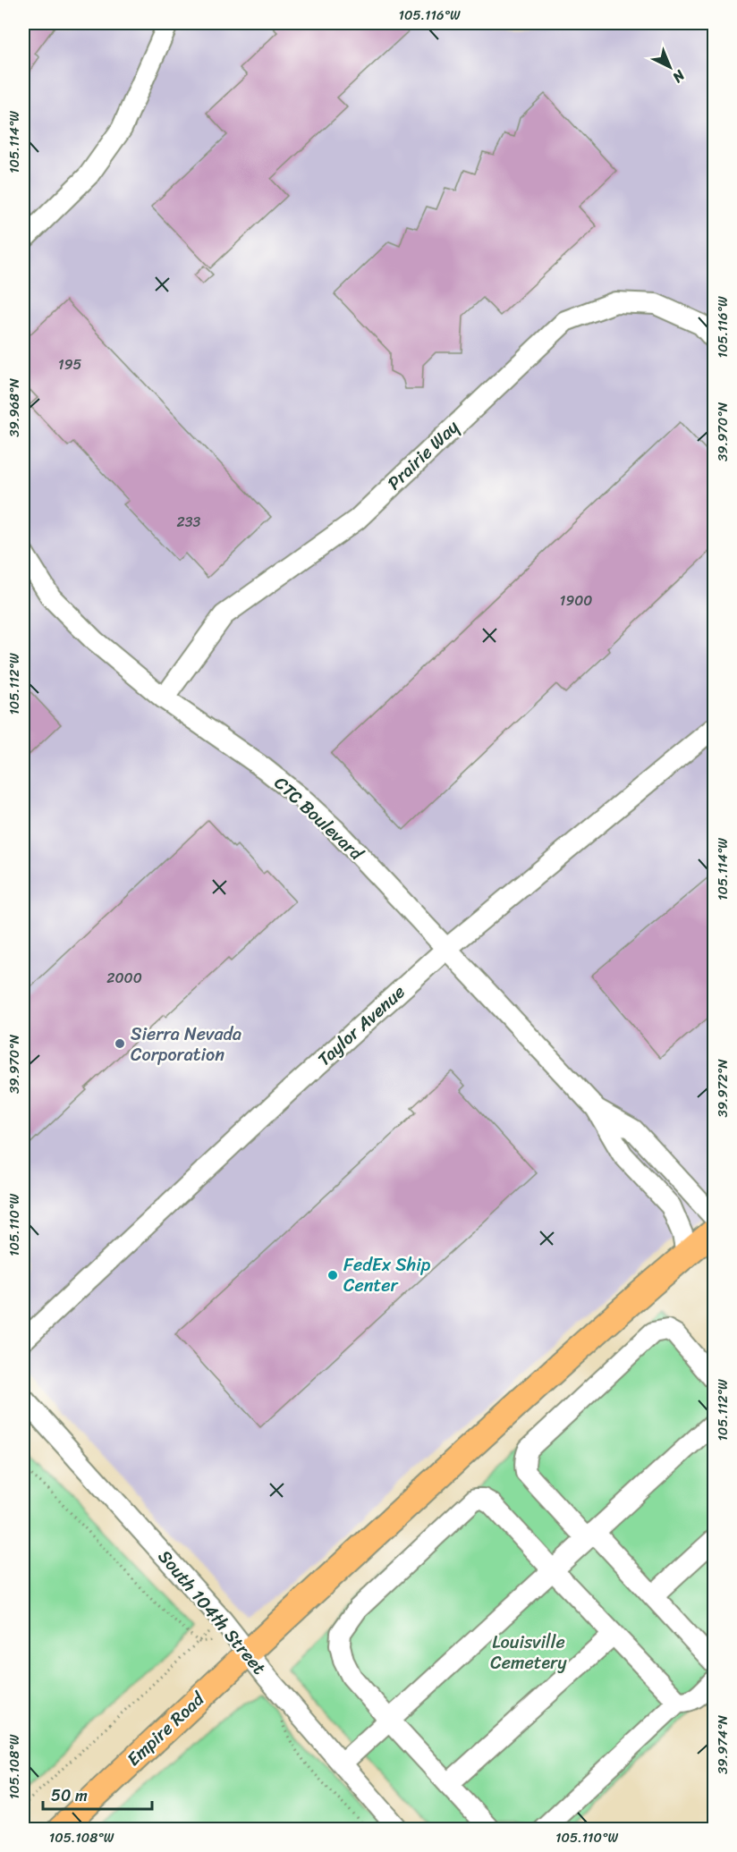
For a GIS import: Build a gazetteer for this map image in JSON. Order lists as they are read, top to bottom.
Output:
{
  "streets": {
    "main road": ["Empire Road"],
    "street": [
      "Prairie Way",
      "CTC Boulevard",
      "Taylor Avenue",
      "South 104th Street"
    ]
  },
  "crossings": [
    ["Prairie Way", "CTC Boulevard"],
    ["CTC Boulevard", "Taylor Avenue"],
    ["CTC Boulevard", "Empire Road"],
    ["South 104th Street", "Empire Road"]
  ],
  "parks": ["Louisville Cemetery"],
  "places": ["Sierra Nevada Corporation", "FedEx Ship Center"],
  "house_numbers": [
    "195",
    "233",
    "1900",
    "2000"
  ],
  "scale_bar": "50 m",
  "north": "bottom right",
  "coordinates": [
    "105.116°W",
    "105.114°W",
    "39.968°N",
    "39.970°N",
    "105.112°W",
    "39.972°N",
    "105.110°W",
    "39.974°N",
    "105.108°W"
  ]
}
